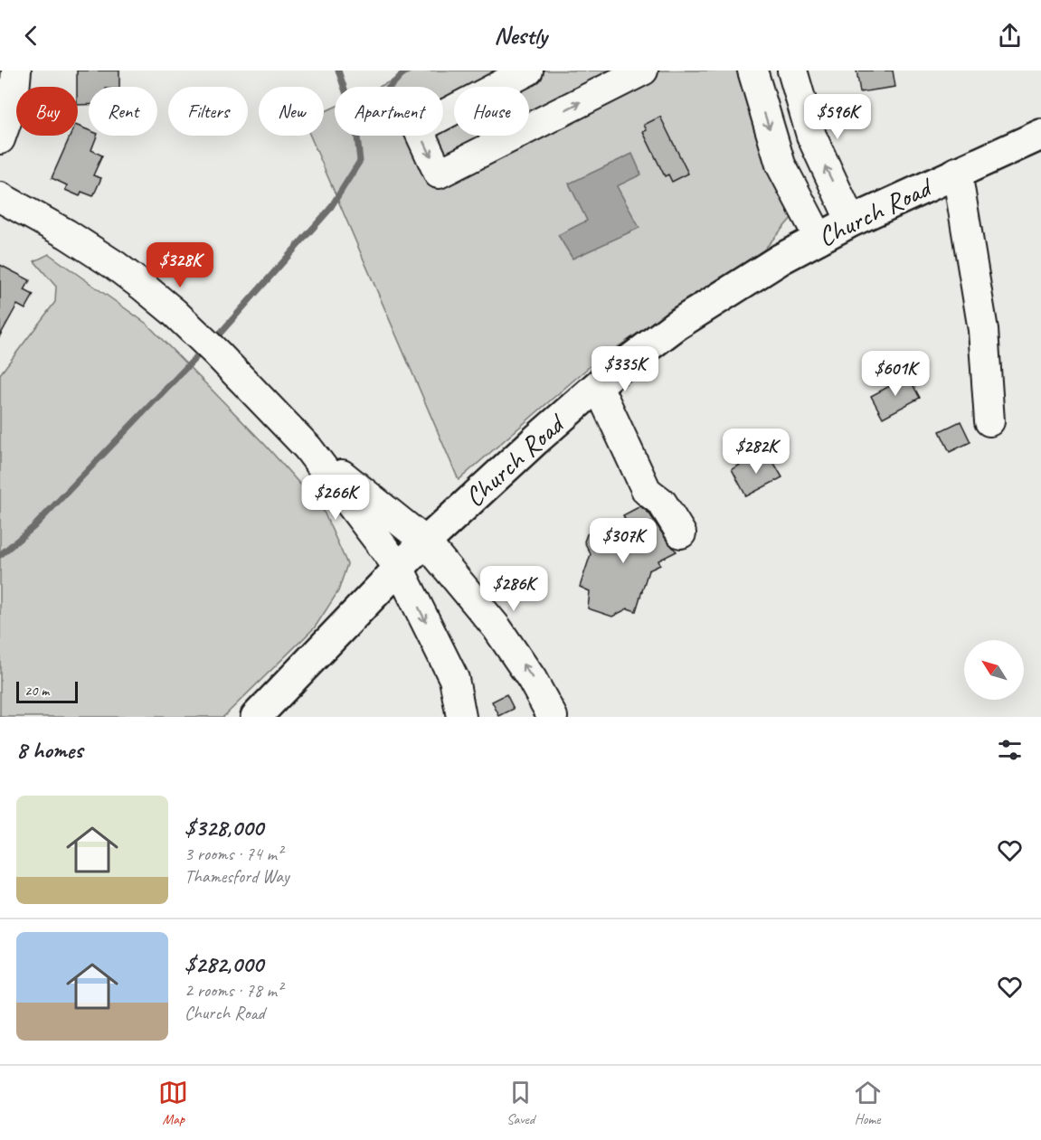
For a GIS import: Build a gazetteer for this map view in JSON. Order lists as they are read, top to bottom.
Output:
{
  "streets": {
    "main road": ["Church Road"]
  },
  "scale_bar": "20 m",
  "north": "top left",
  "page": {
    "header": "Nestly",
    "chip": [
      "Buy",
      "Rent",
      "Filters",
      "New",
      "Apartment",
      "House"
    ],
    "price": [
      "$596K",
      "$328K",
      "$335K",
      "$601K",
      "$282K",
      "$266K",
      "$307K",
      "$286K"
    ],
    "scale": "20 m",
    "heading": "8 homes",
    "list": [
      {
        "name": "$328,000",
        "note": "3 rooms · 74 m² · Thamesford Way"
      },
      {
        "name": "$282,000",
        "note": "2 rooms · 78 m² · Church Road"
      }
    ],
    "tabs": ["Map", "Saved", "Home"]
  }
}
